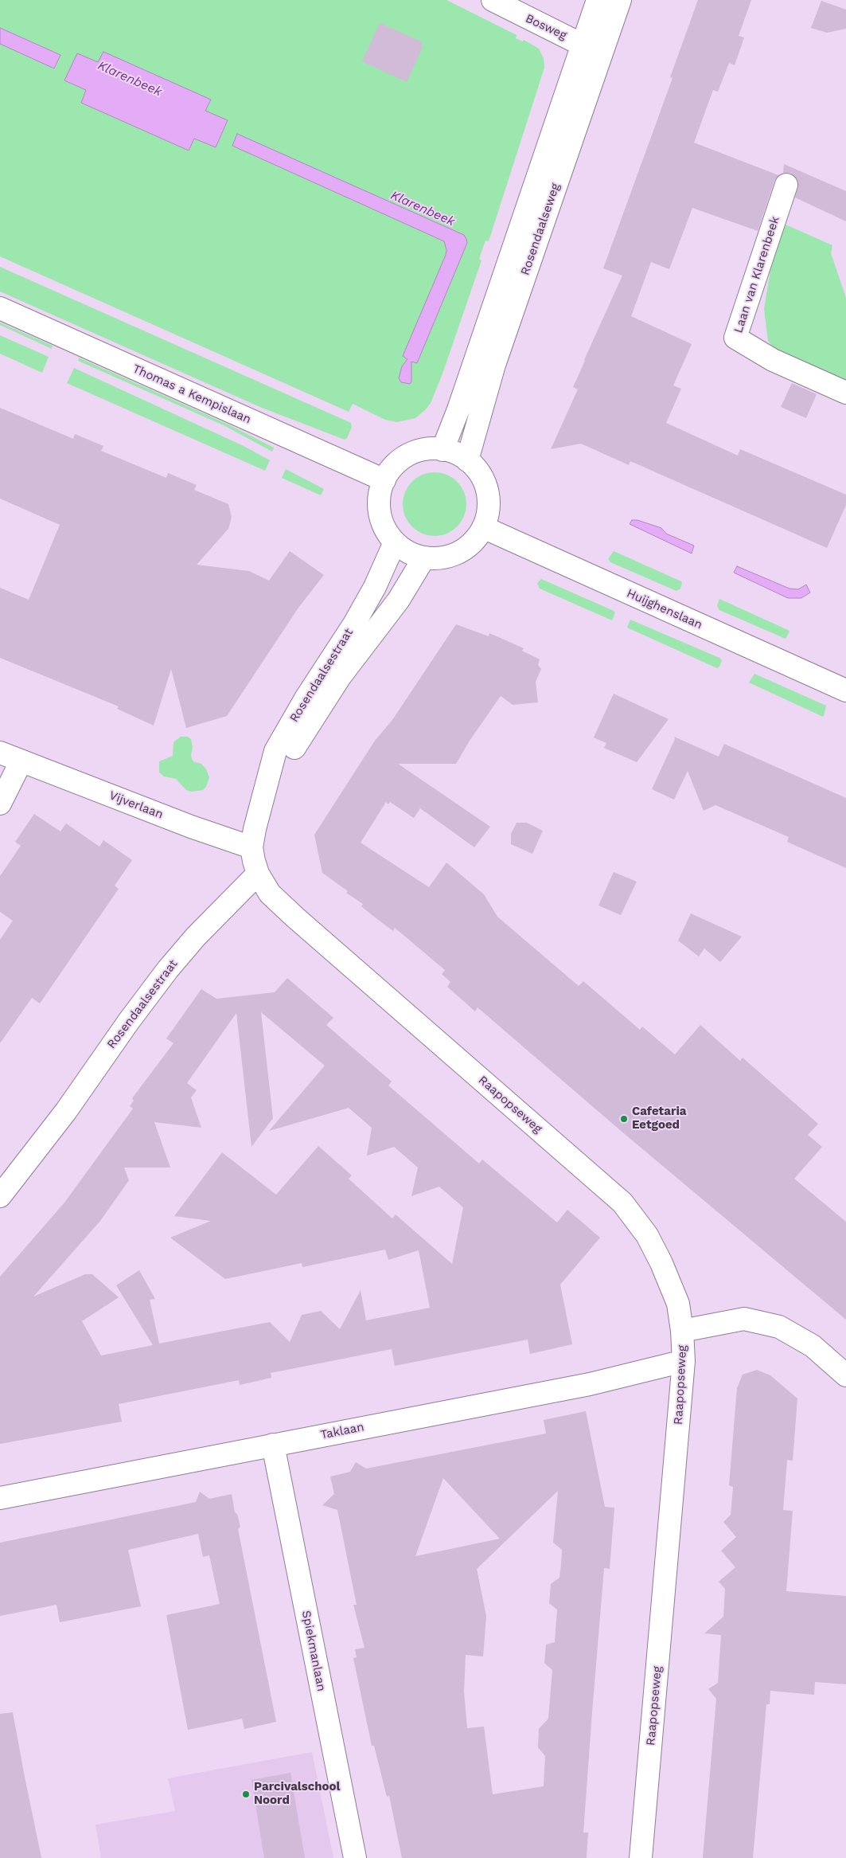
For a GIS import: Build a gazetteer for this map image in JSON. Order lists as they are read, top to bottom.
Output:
{
  "streets": {
    "street": [
      "Bosweg",
      "Rosendaalseweg",
      "Laan van Klarenbeek",
      "Thomas a Kempislaan",
      "Huijghenslaan",
      "Rosendaalsestraat",
      "Vijverlaan",
      "Raapopseweg",
      "Taklaan",
      "Spiekmanlaan"
    ]
  },
  "crossings": [
    ["Bosweg", "Rosendaalseweg"],
    ["Rosendaalseweg", "Thomas a Kempislaan"],
    ["Rosendaalseweg", "Huijghenslaan"],
    ["Rosendaalseweg", "Rosendaalsestraat"],
    ["Thomas a Kempislaan", "Huijghenslaan"],
    ["Thomas a Kempislaan", "Rosendaalsestraat"],
    ["Huijghenslaan", "Rosendaalsestraat"],
    ["Rosendaalsestraat", "Vijverlaan"],
    ["Rosendaalsestraat", "Raapopseweg"],
    ["Raapopseweg", "Taklaan"],
    ["Taklaan", "Spiekmanlaan"]
  ],
  "water": ["Klarenbeek"],
  "places": ["Cafetaria Eetgoed", "Parcivalschool Noord"]
}
